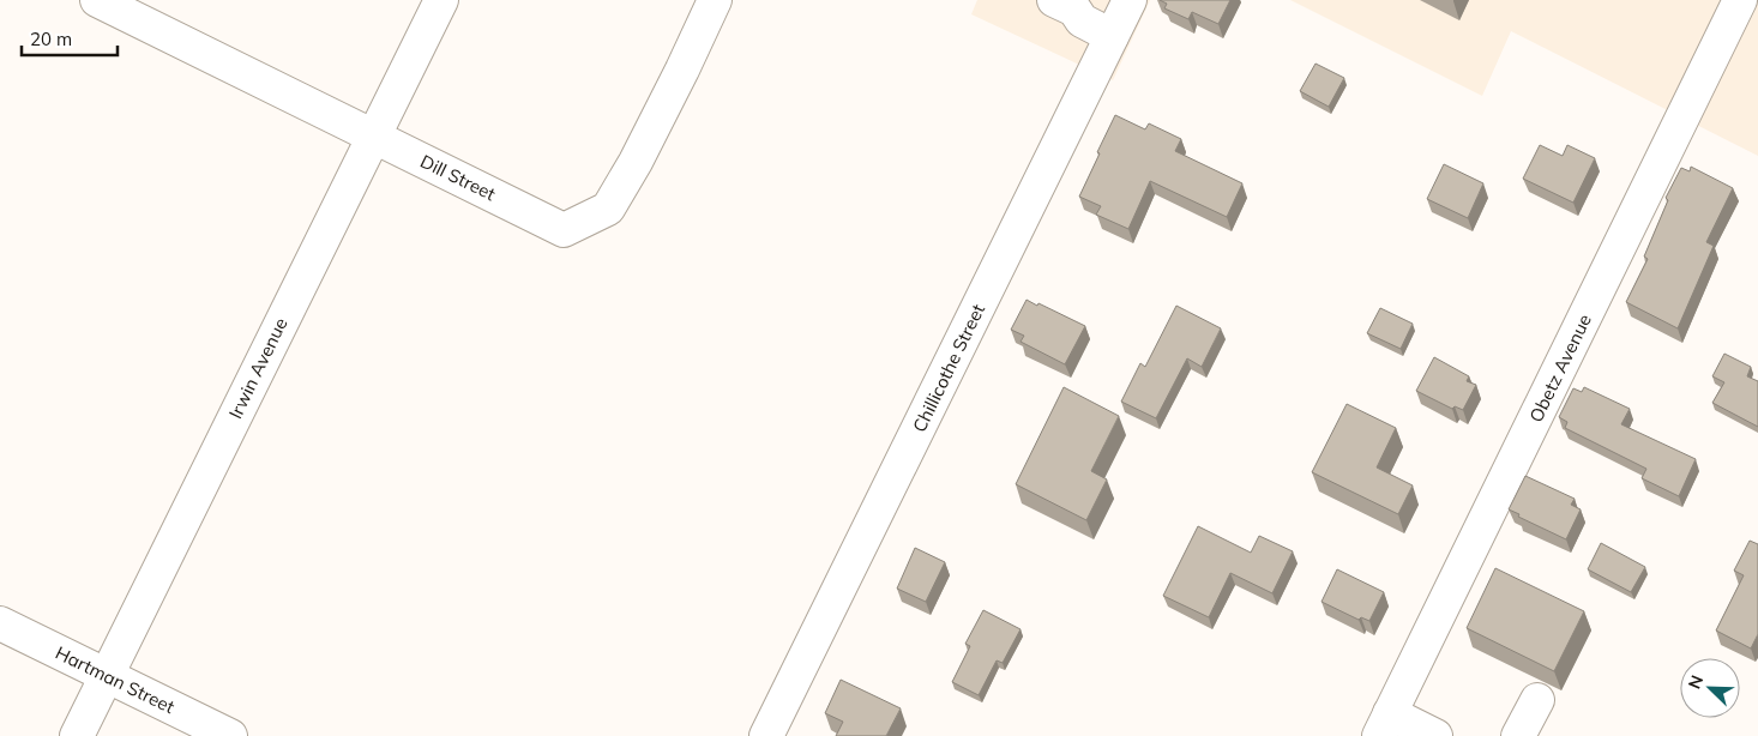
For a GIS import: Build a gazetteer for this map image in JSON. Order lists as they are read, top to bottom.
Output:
{
  "streets": {
    "street": [
      "Dill Street",
      "Irwin Avenue",
      "Chillicothe Street",
      "Obetz Avenue",
      "Hartman Street"
    ]
  },
  "crossings": [
    ["Dill Street", "Irwin Avenue"],
    ["Irwin Avenue", "Hartman Street"]
  ],
  "scale_bar": "20 m",
  "north": "top left"
}
